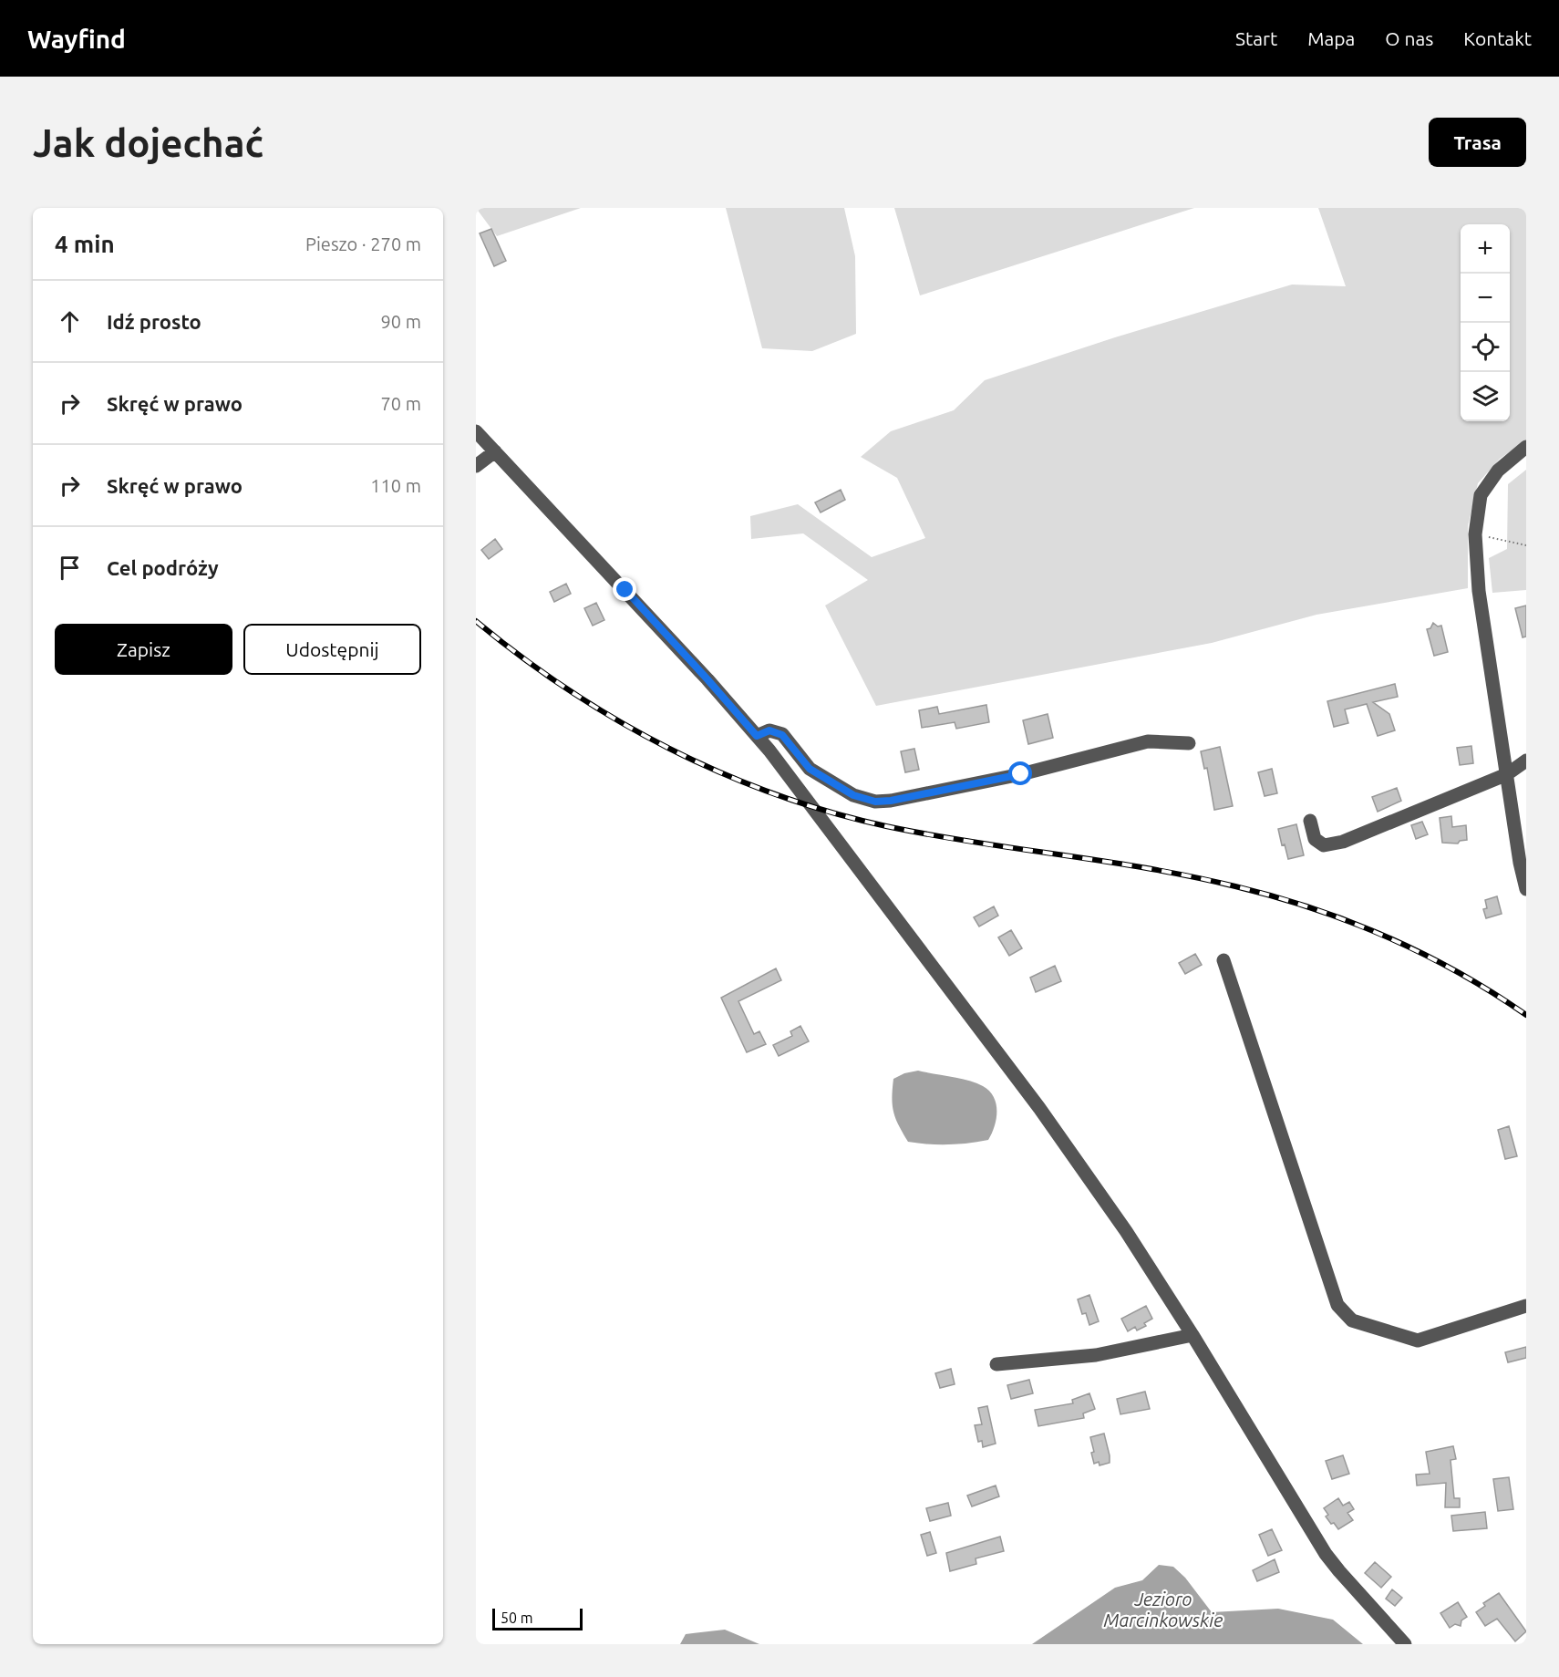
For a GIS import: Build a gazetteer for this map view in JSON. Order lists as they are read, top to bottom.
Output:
{
  "water": ["Jezioro Marcinkowskie"],
  "scale_bar": "50 m",
  "page": {
    "header": "Wayfind",
    "nav": [
      "Start",
      "Mapa",
      "O nas",
      "Kontakt"
    ],
    "buttons": [
      "Trasa",
      ["Zapisz", "Udostępnij"]
    ],
    "title": "Jak dojechać",
    "heading": ["4 min", "Pieszo · 270 m"],
    "map_buttons": ["+", "−"],
    "list": [
      ["Idź prosto", "90 m"],
      ["Skręć w prawo", "70 m"],
      ["Skręć w prawo", "110 m"],
      "Cel podróży"
    ],
    "scale": "50 m"
  }
}
